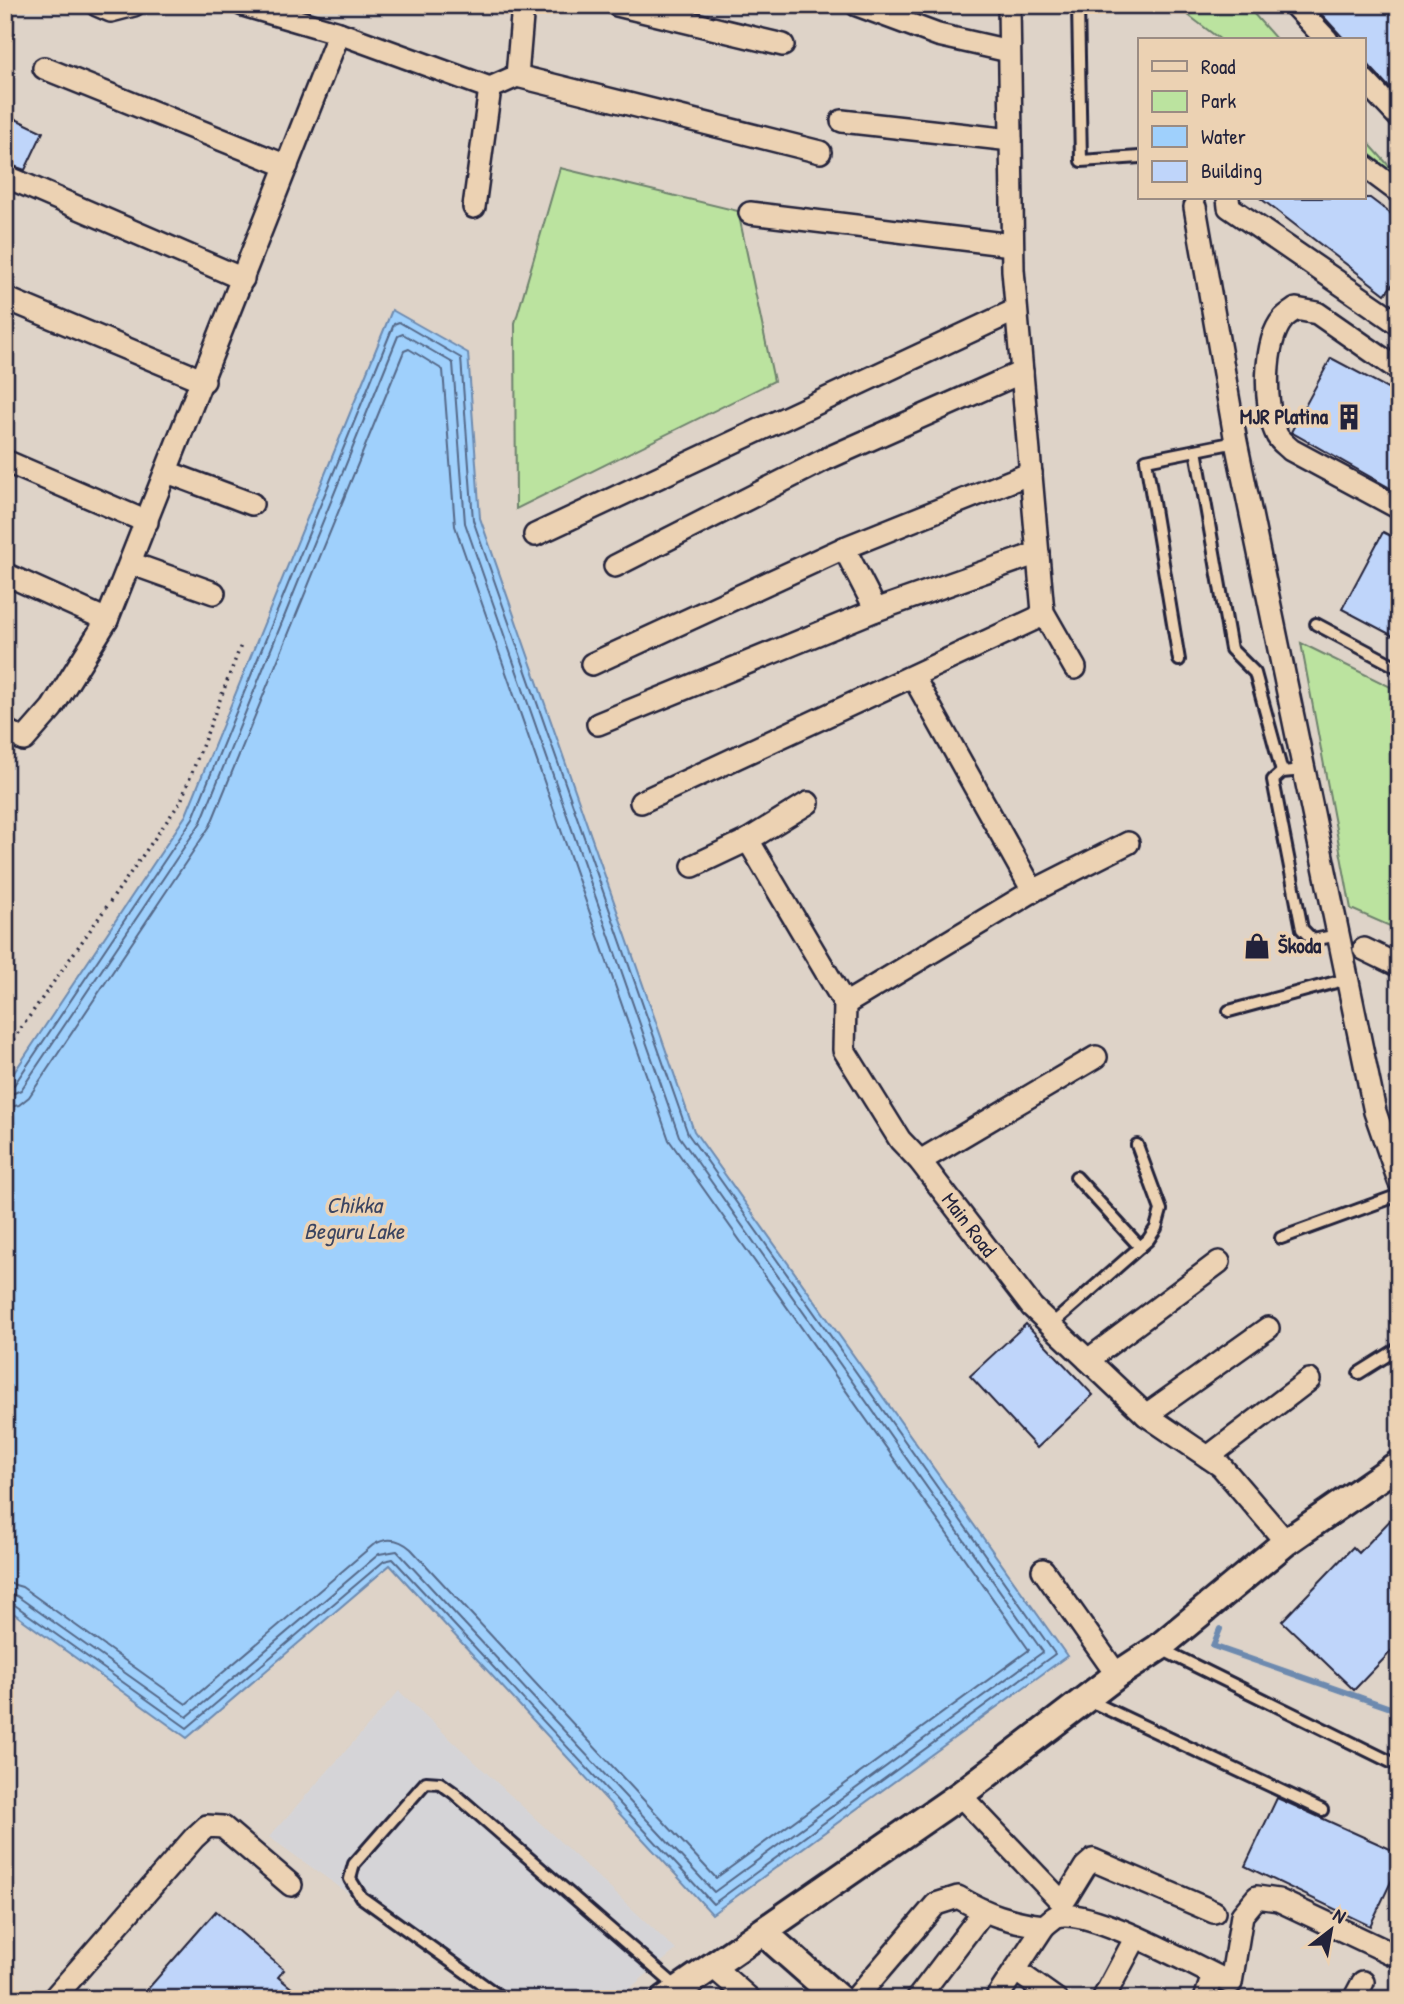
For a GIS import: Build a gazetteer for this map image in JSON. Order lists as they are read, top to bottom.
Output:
{
  "streets": {
    "street": ["Main Road"]
  },
  "water": ["Chikka Beguru Lake"],
  "places": {
    "building": ["MJR Platina"],
    "shop": ["Škoda"]
  },
  "legend": [
    "Road",
    "Park",
    "Water",
    "Building"
  ],
  "north": "top right"
}
